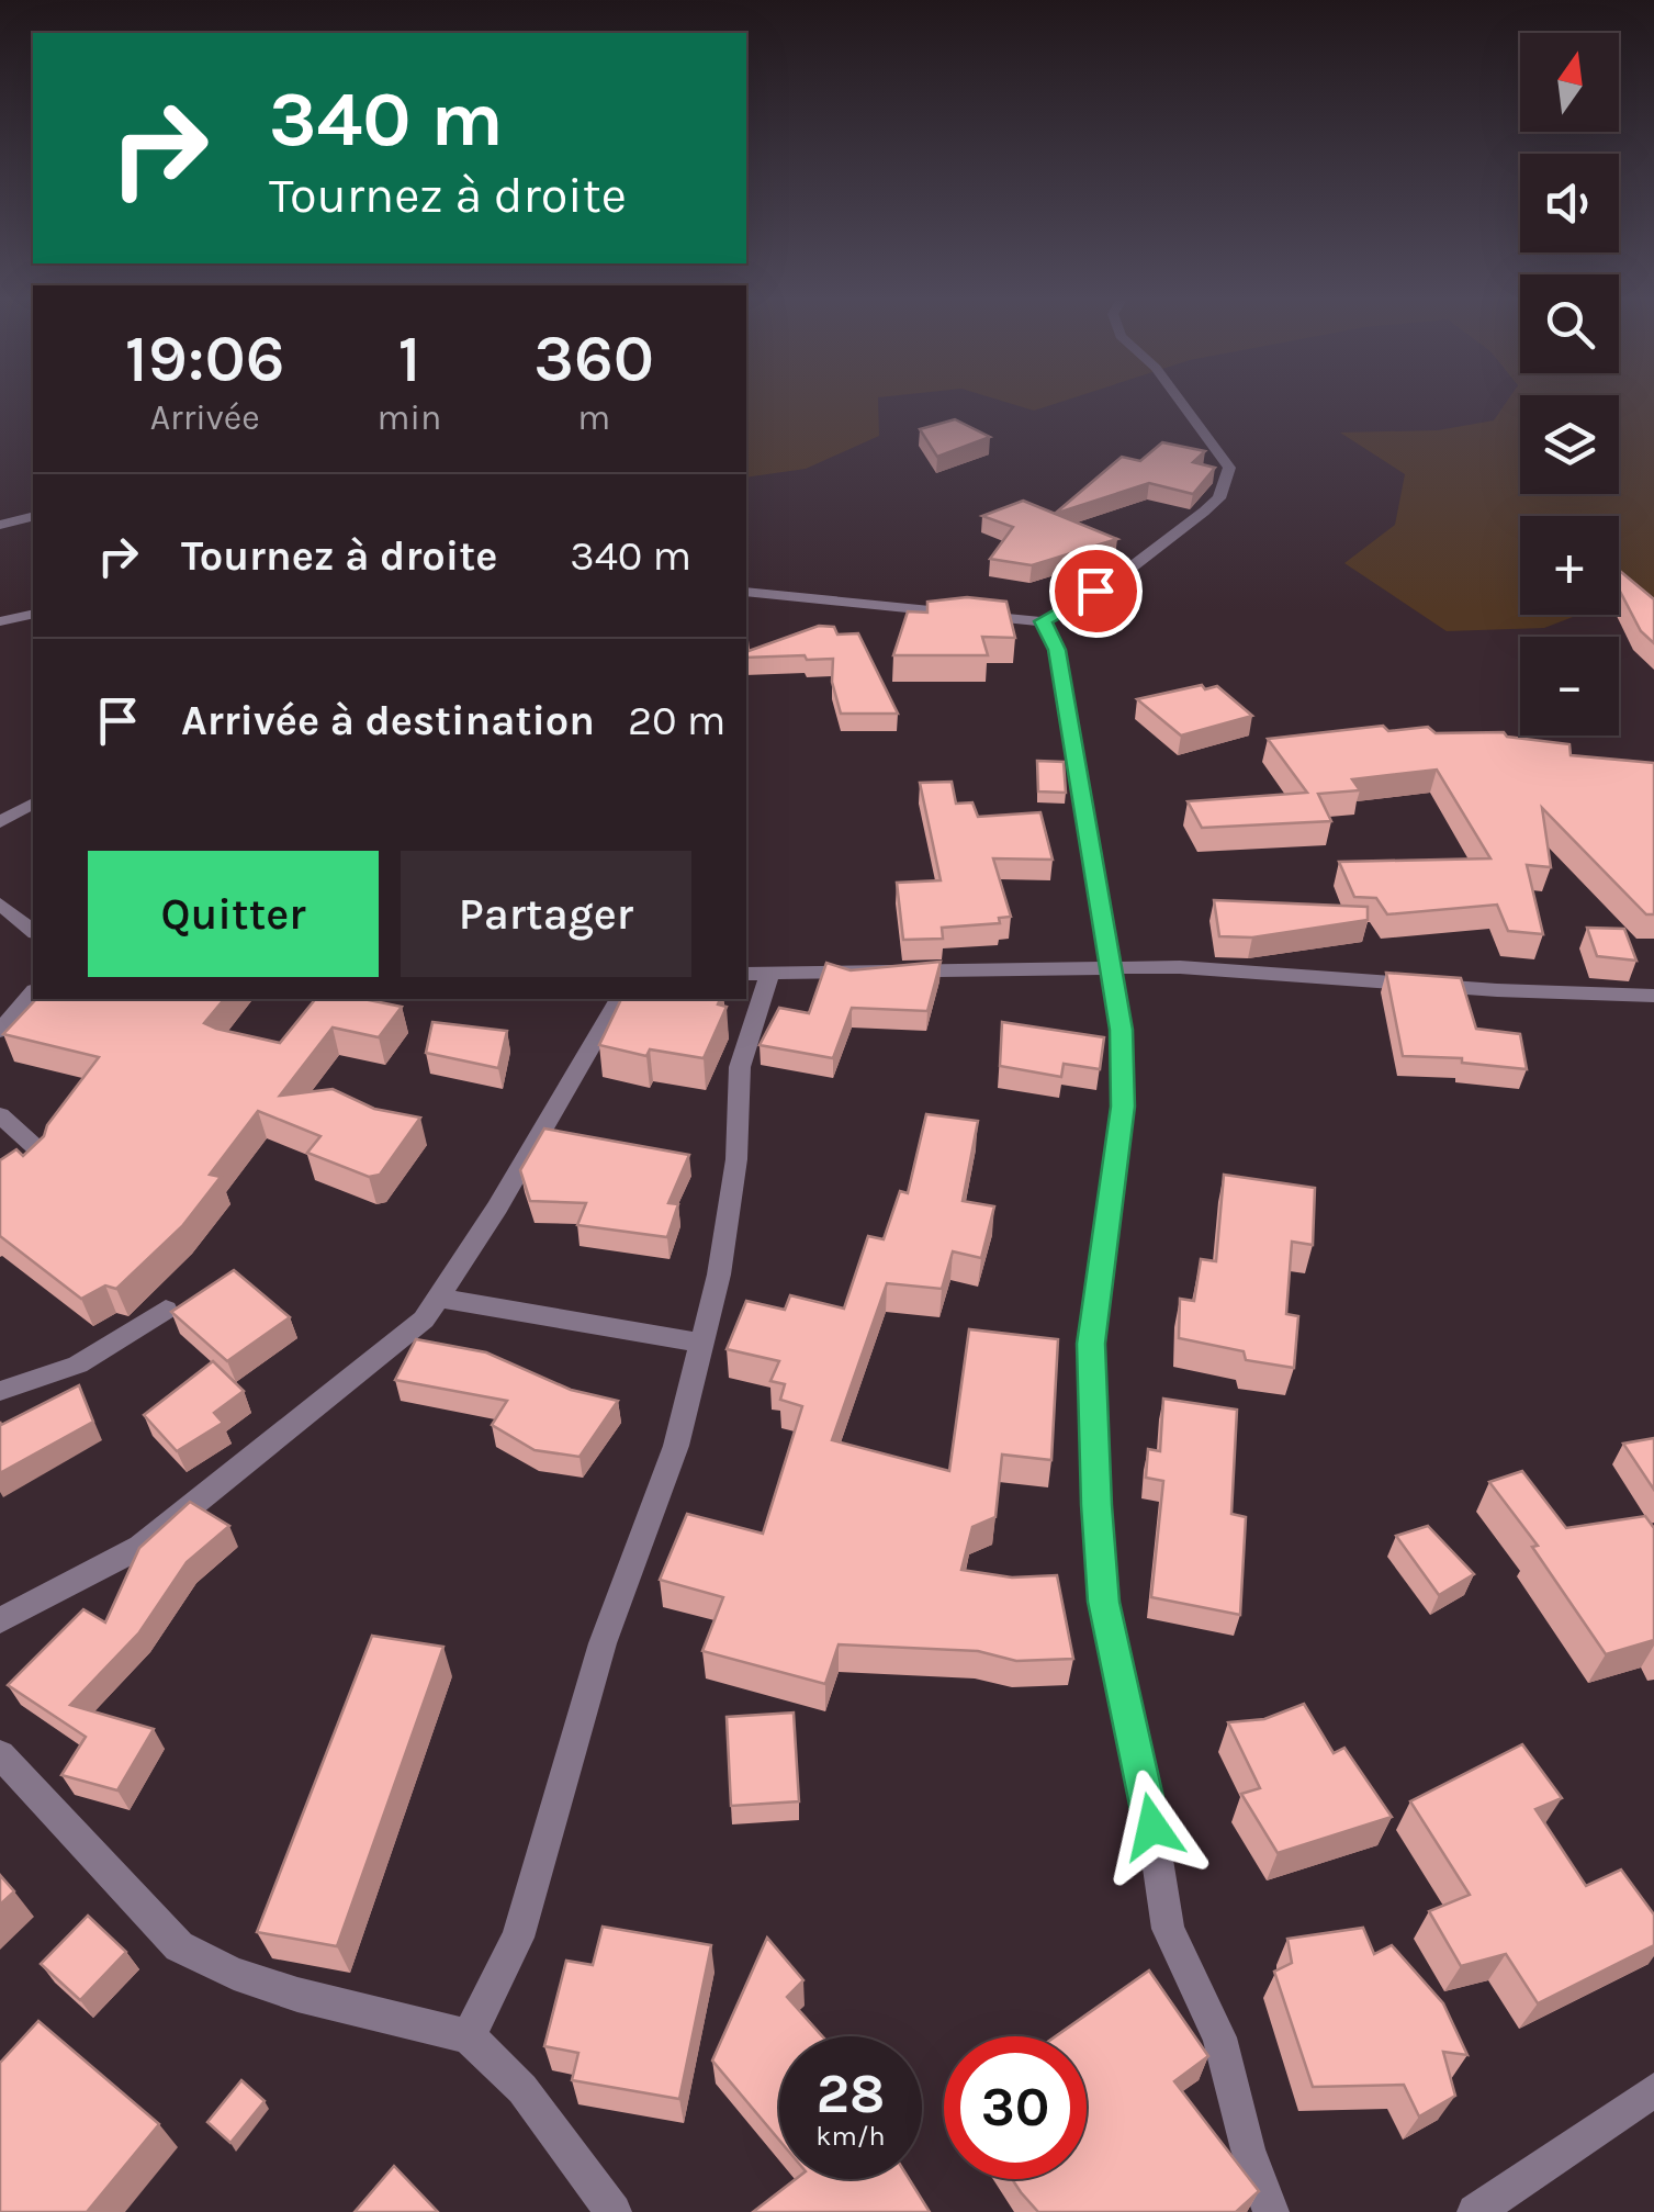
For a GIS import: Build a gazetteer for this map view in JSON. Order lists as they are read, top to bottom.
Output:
{
  "north": "top",
  "page": {
    "map_buttons": ["+", "−"],
    "turn": ["340 m", "Tournez à droite"],
    "eta": [
      "19:06",
      "Arrivée",
      "1",
      "min",
      "360",
      "m"
    ],
    "list": [
      {
        "name": "Tournez à droite",
        "value": "340 m"
      },
      {
        "name": "Arrivée à destination",
        "value": "20 m"
      }
    ],
    "buttons": ["Quitter", "Partager"],
    "speed": "28 km/h",
    "limit": "30"
  }
}
